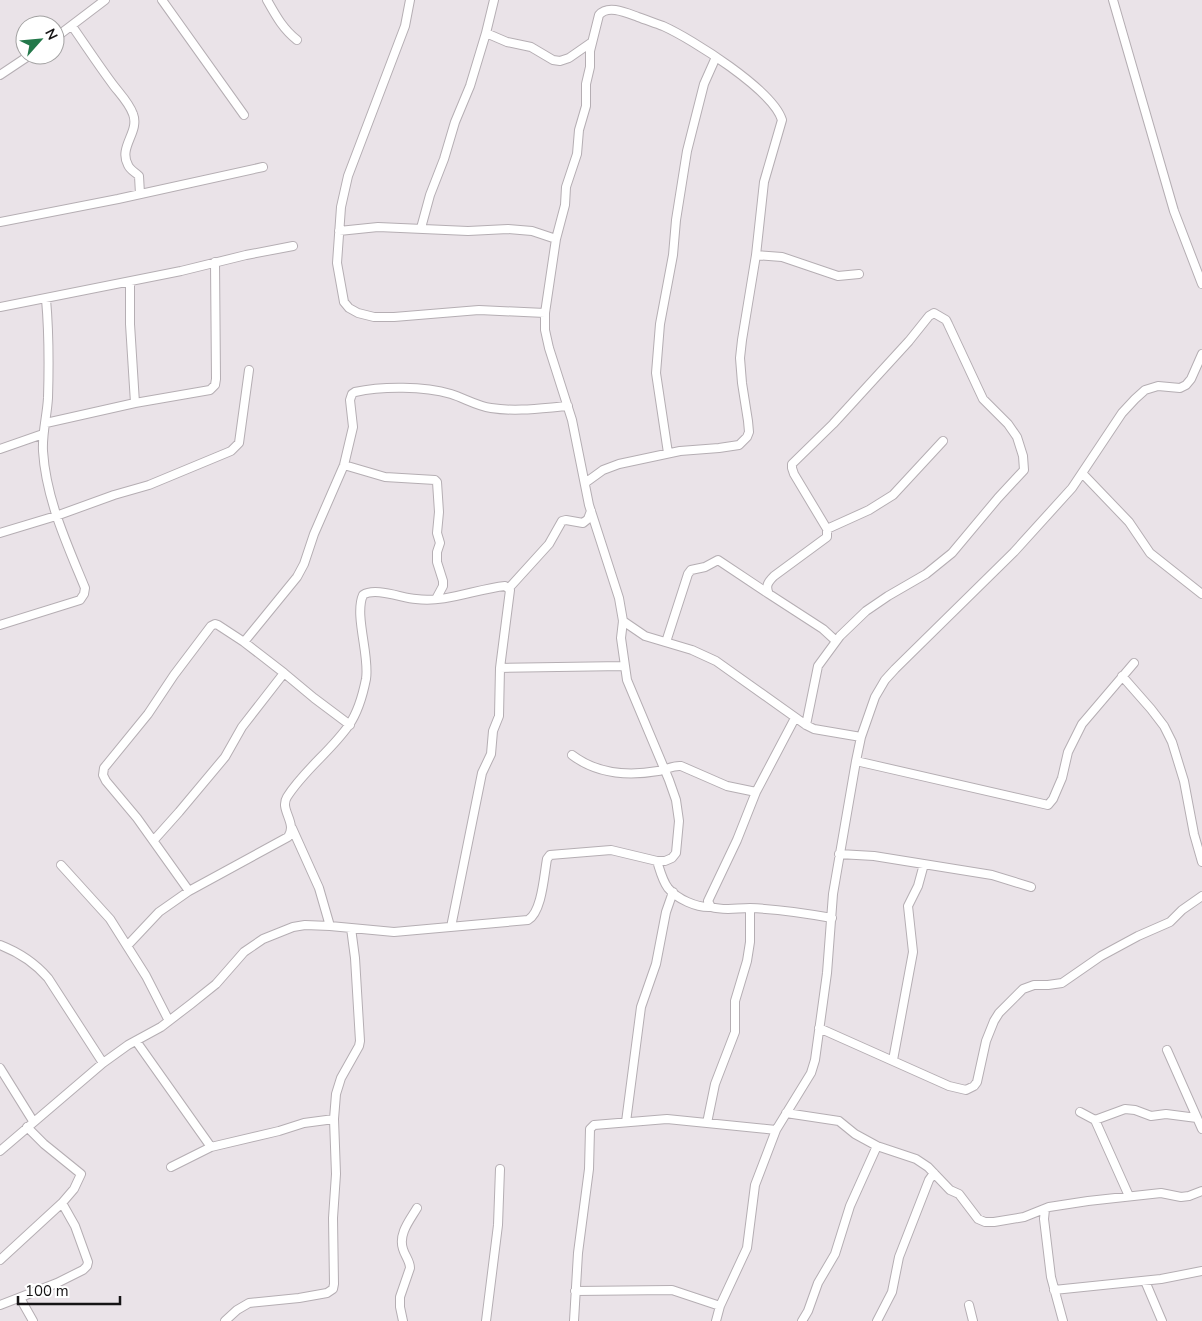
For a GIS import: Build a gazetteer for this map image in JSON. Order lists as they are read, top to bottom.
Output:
{
  "scale_bar": "100 m",
  "north": "top right"
}
